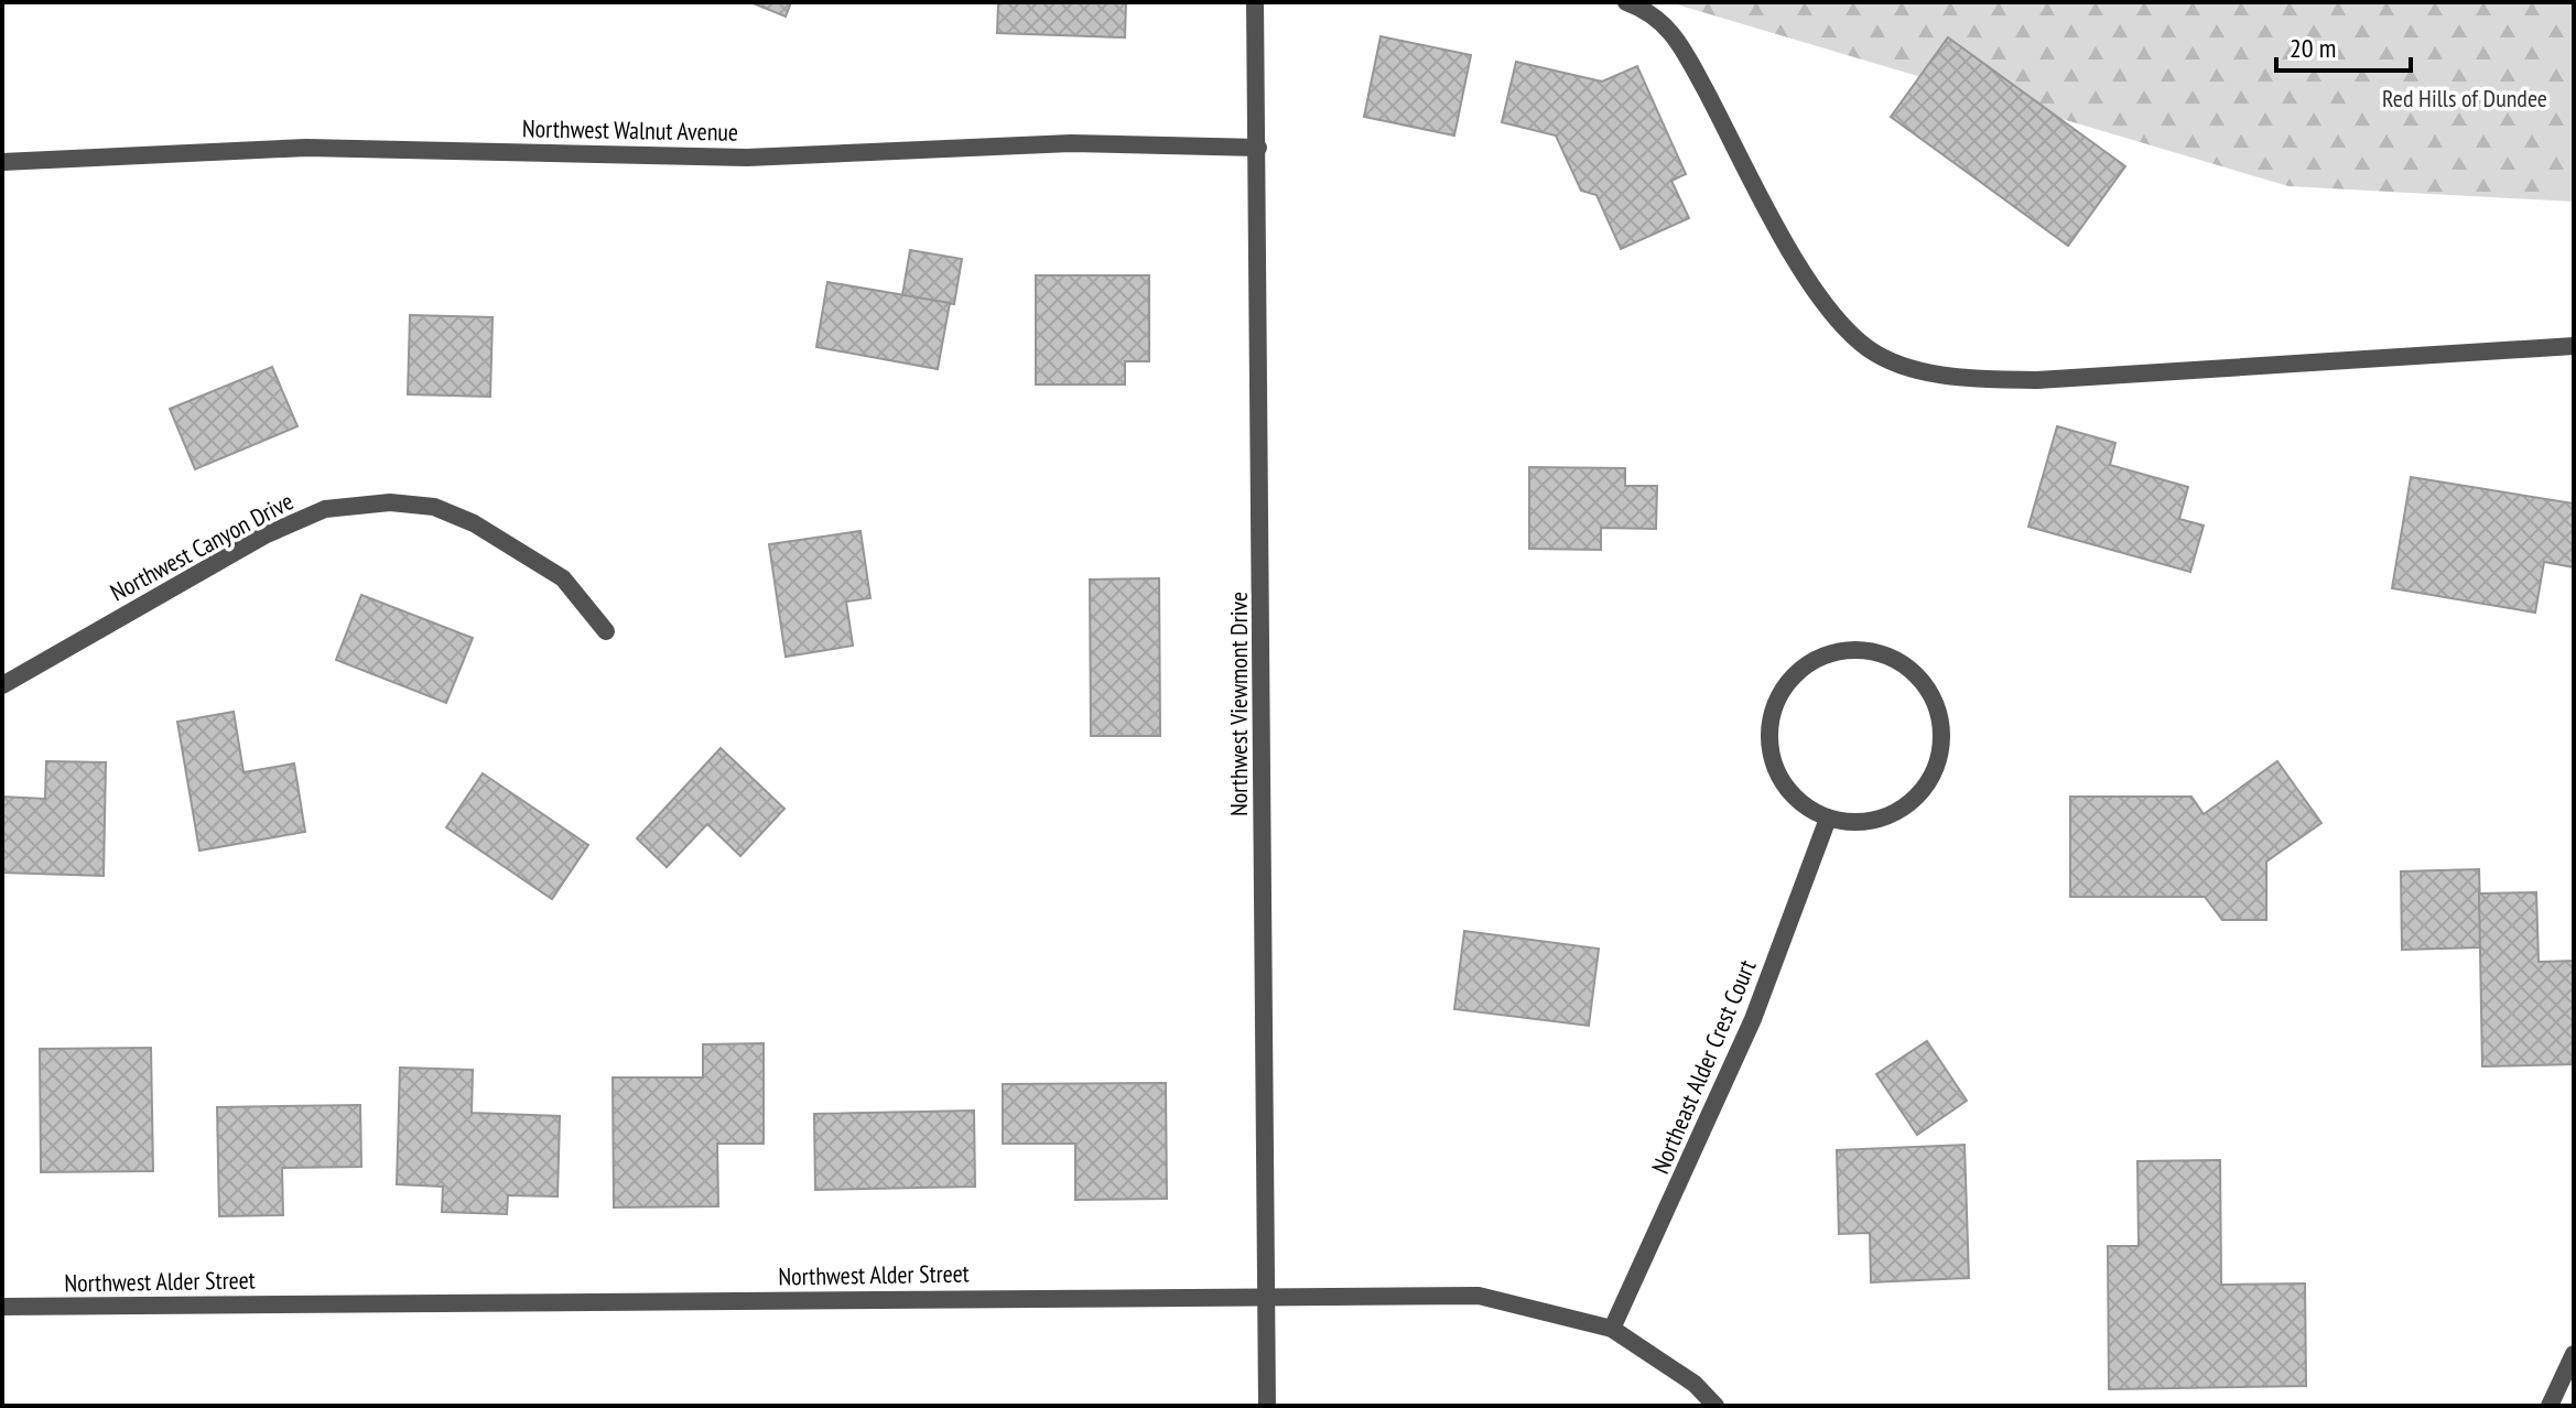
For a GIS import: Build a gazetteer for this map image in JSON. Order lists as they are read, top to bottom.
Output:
{
  "streets": {
    "street": [
      "Northwest Walnut Avenue",
      "Northwest Canyon Drive",
      "Northwest Viewmont Drive",
      "Northeast Alder Crest Court",
      "Northwest Alder Street"
    ]
  },
  "crossings": [
    ["Northwest Walnut Avenue", "Northwest Viewmont Drive"],
    ["Northwest Viewmont Drive", "Northwest Alder Street"],
    ["Northeast Alder Crest Court", "Northwest Alder Street"]
  ],
  "parks": ["Red Hills of Dundee"],
  "scale_bar": "20 m"
}
